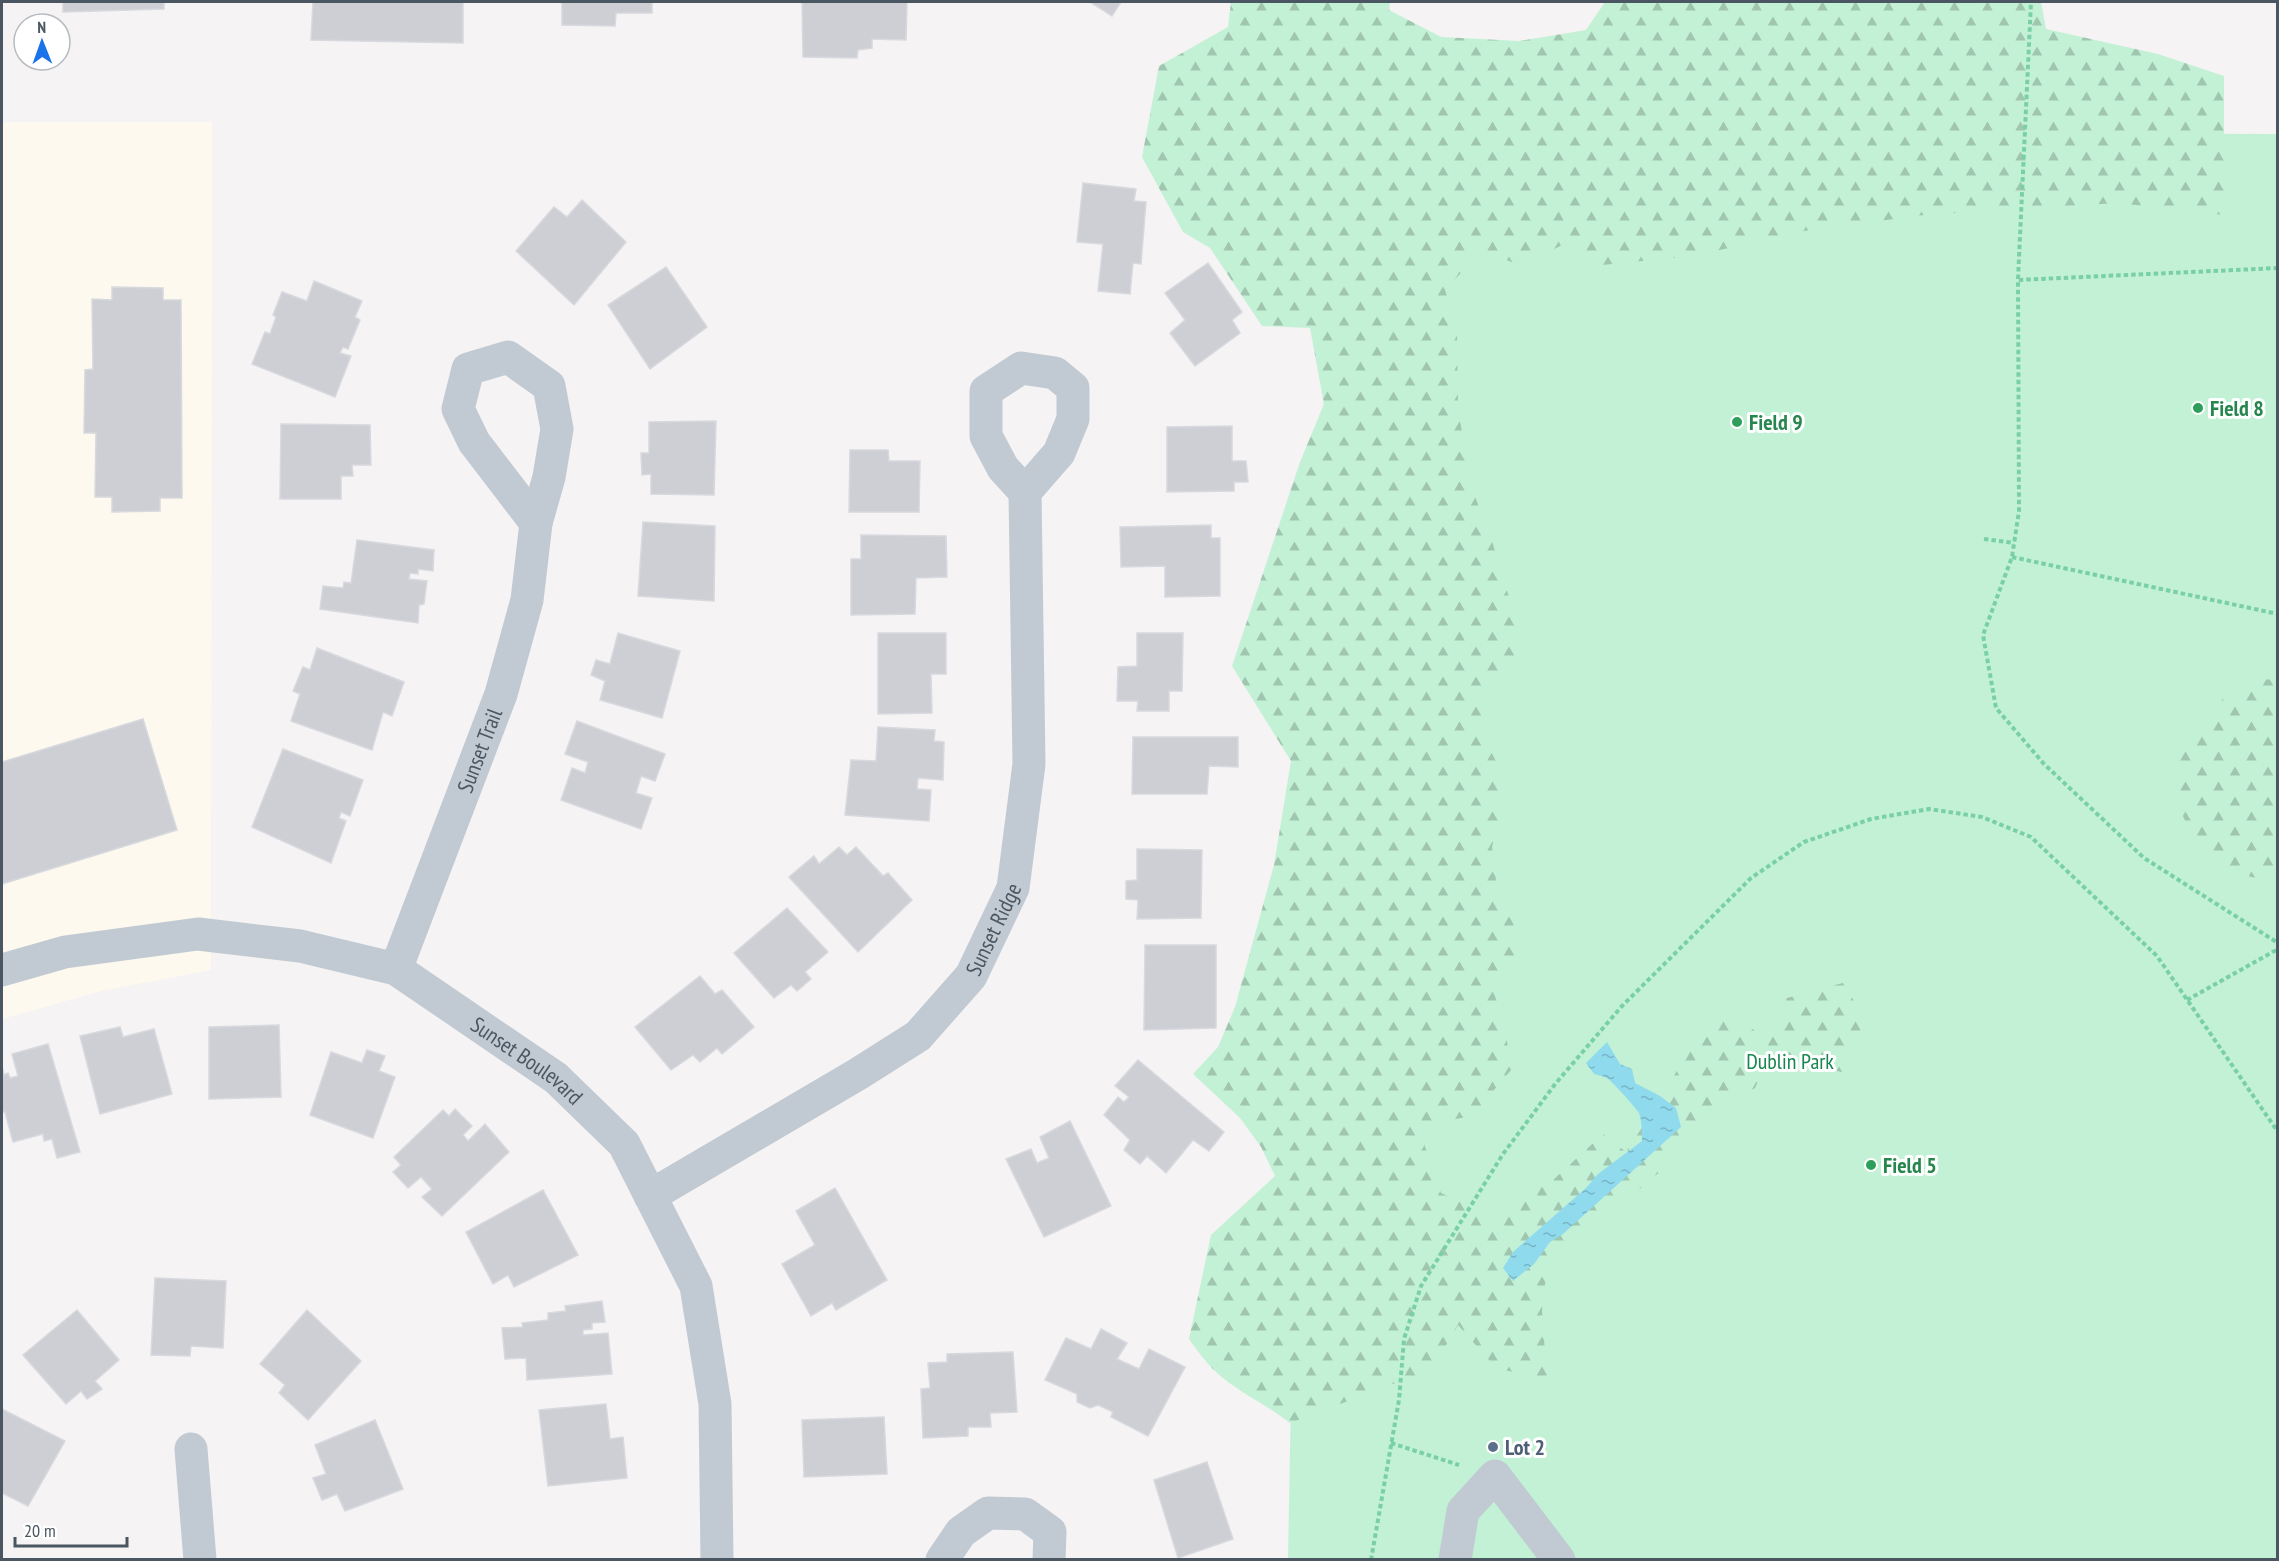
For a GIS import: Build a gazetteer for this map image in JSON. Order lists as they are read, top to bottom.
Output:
{
  "streets": {
    "street": ["Sunset Trail", "Sunset Ridge", "Sunset Boulevard"]
  },
  "crossings": [
    ["Sunset Trail", "Sunset Boulevard"],
    ["Sunset Ridge", "Sunset Boulevard"]
  ],
  "parks": ["Dublin Park"],
  "places": [
    "Field 8",
    "Field 9",
    "Field 5",
    "Lot 2"
  ],
  "scale_bar": "20 m",
  "north": "top"
}
